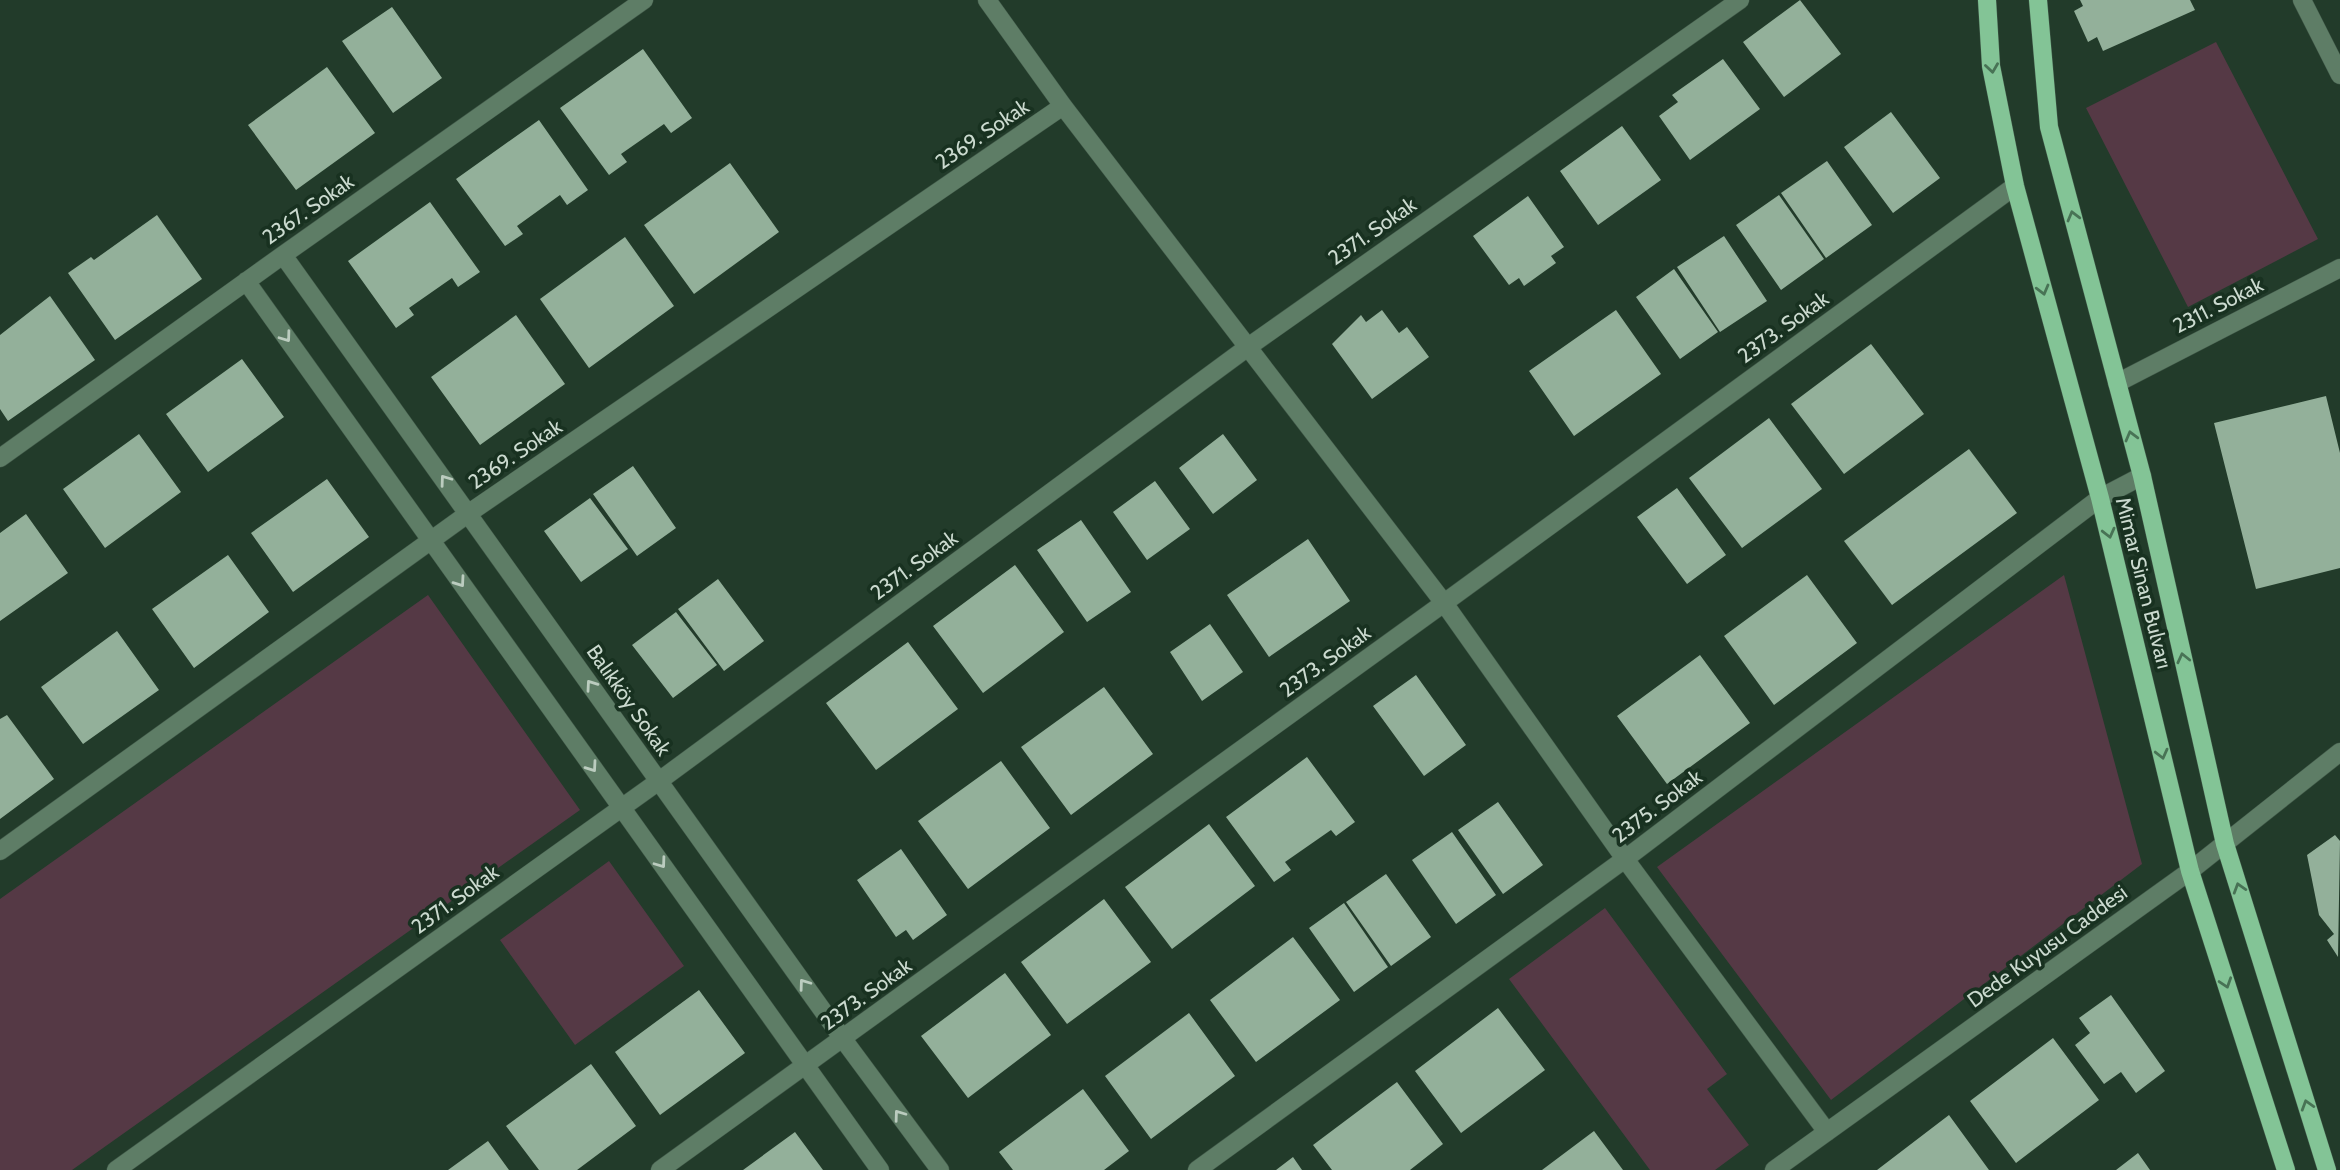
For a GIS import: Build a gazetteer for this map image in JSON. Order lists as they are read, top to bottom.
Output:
{
  "streets": {
    "main road": ["Mimar Sinan Bulvarı"],
    "street": [
      "2369. Sokak",
      "2367. Sokak",
      "2371. Sokak",
      "2311. Sokak",
      "2373. Sokak",
      "Balıkköy Sokak",
      "2375. Sokak",
      "Dede Kuyusu Caddesi"
    ]
  },
  "crossings": [
    ["2369. Sokak", "Balıkköy Sokak"],
    ["2367. Sokak", "Balıkköy Sokak"],
    ["2371. Sokak", "Balıkköy Sokak"],
    ["2311. Sokak", "Mimar Sinan Bulvarı"],
    ["2373. Sokak", "Mimar Sinan Bulvarı"],
    ["2373. Sokak", "Balıkköy Sokak"],
    ["Mimar Sinan Bulvarı", "2375. Sokak"],
    ["Mimar Sinan Bulvarı", "Dede Kuyusu Caddesi"]
  ]
}
